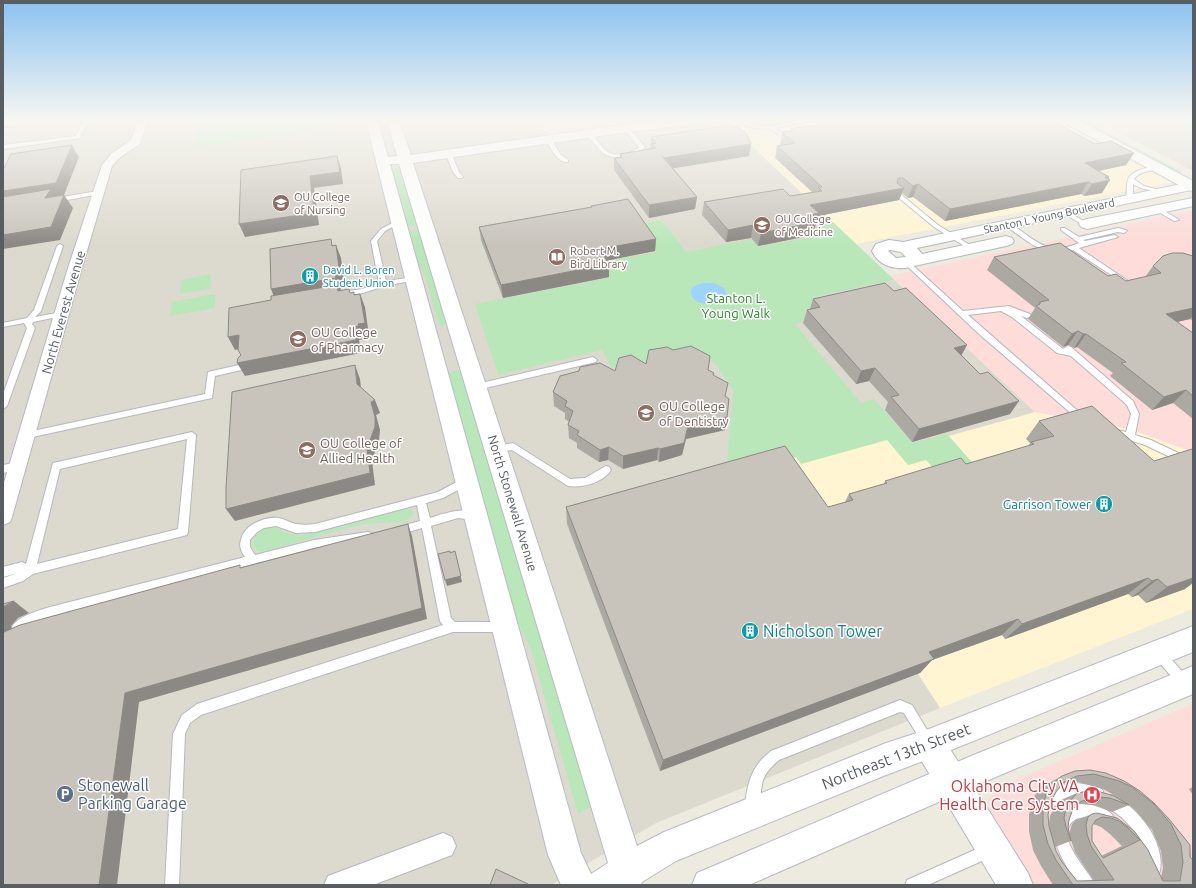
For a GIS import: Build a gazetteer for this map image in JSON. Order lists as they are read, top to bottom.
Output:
{
  "streets": {
    "main road": ["Stanton L Young Boulevard", "North Stonewall Avenue", "Northeast 13th Street"],
    "street": ["North Everest Avenue"]
  },
  "crossings": [
    ["North Stonewall Avenue", "Northeast 13th Street"]
  ],
  "parks": ["Stanton L. Young Walk"],
  "places": {
    "school or university": [
      "OU College of Nursing",
      "OU College of Medicine",
      "OU College of Pharmacy",
      "OU College of Dentistry",
      "OU College of Allied Health"
    ],
    "library": ["Robert M. Bird Library"],
    "building": ["David L. Boren Student Union", "Garrison Tower", "Nicholson Tower"],
    "parking": ["Stonewall Parking Garage"],
    "hospital": ["Oklahoma City VA Health Care System"]
  }
}
